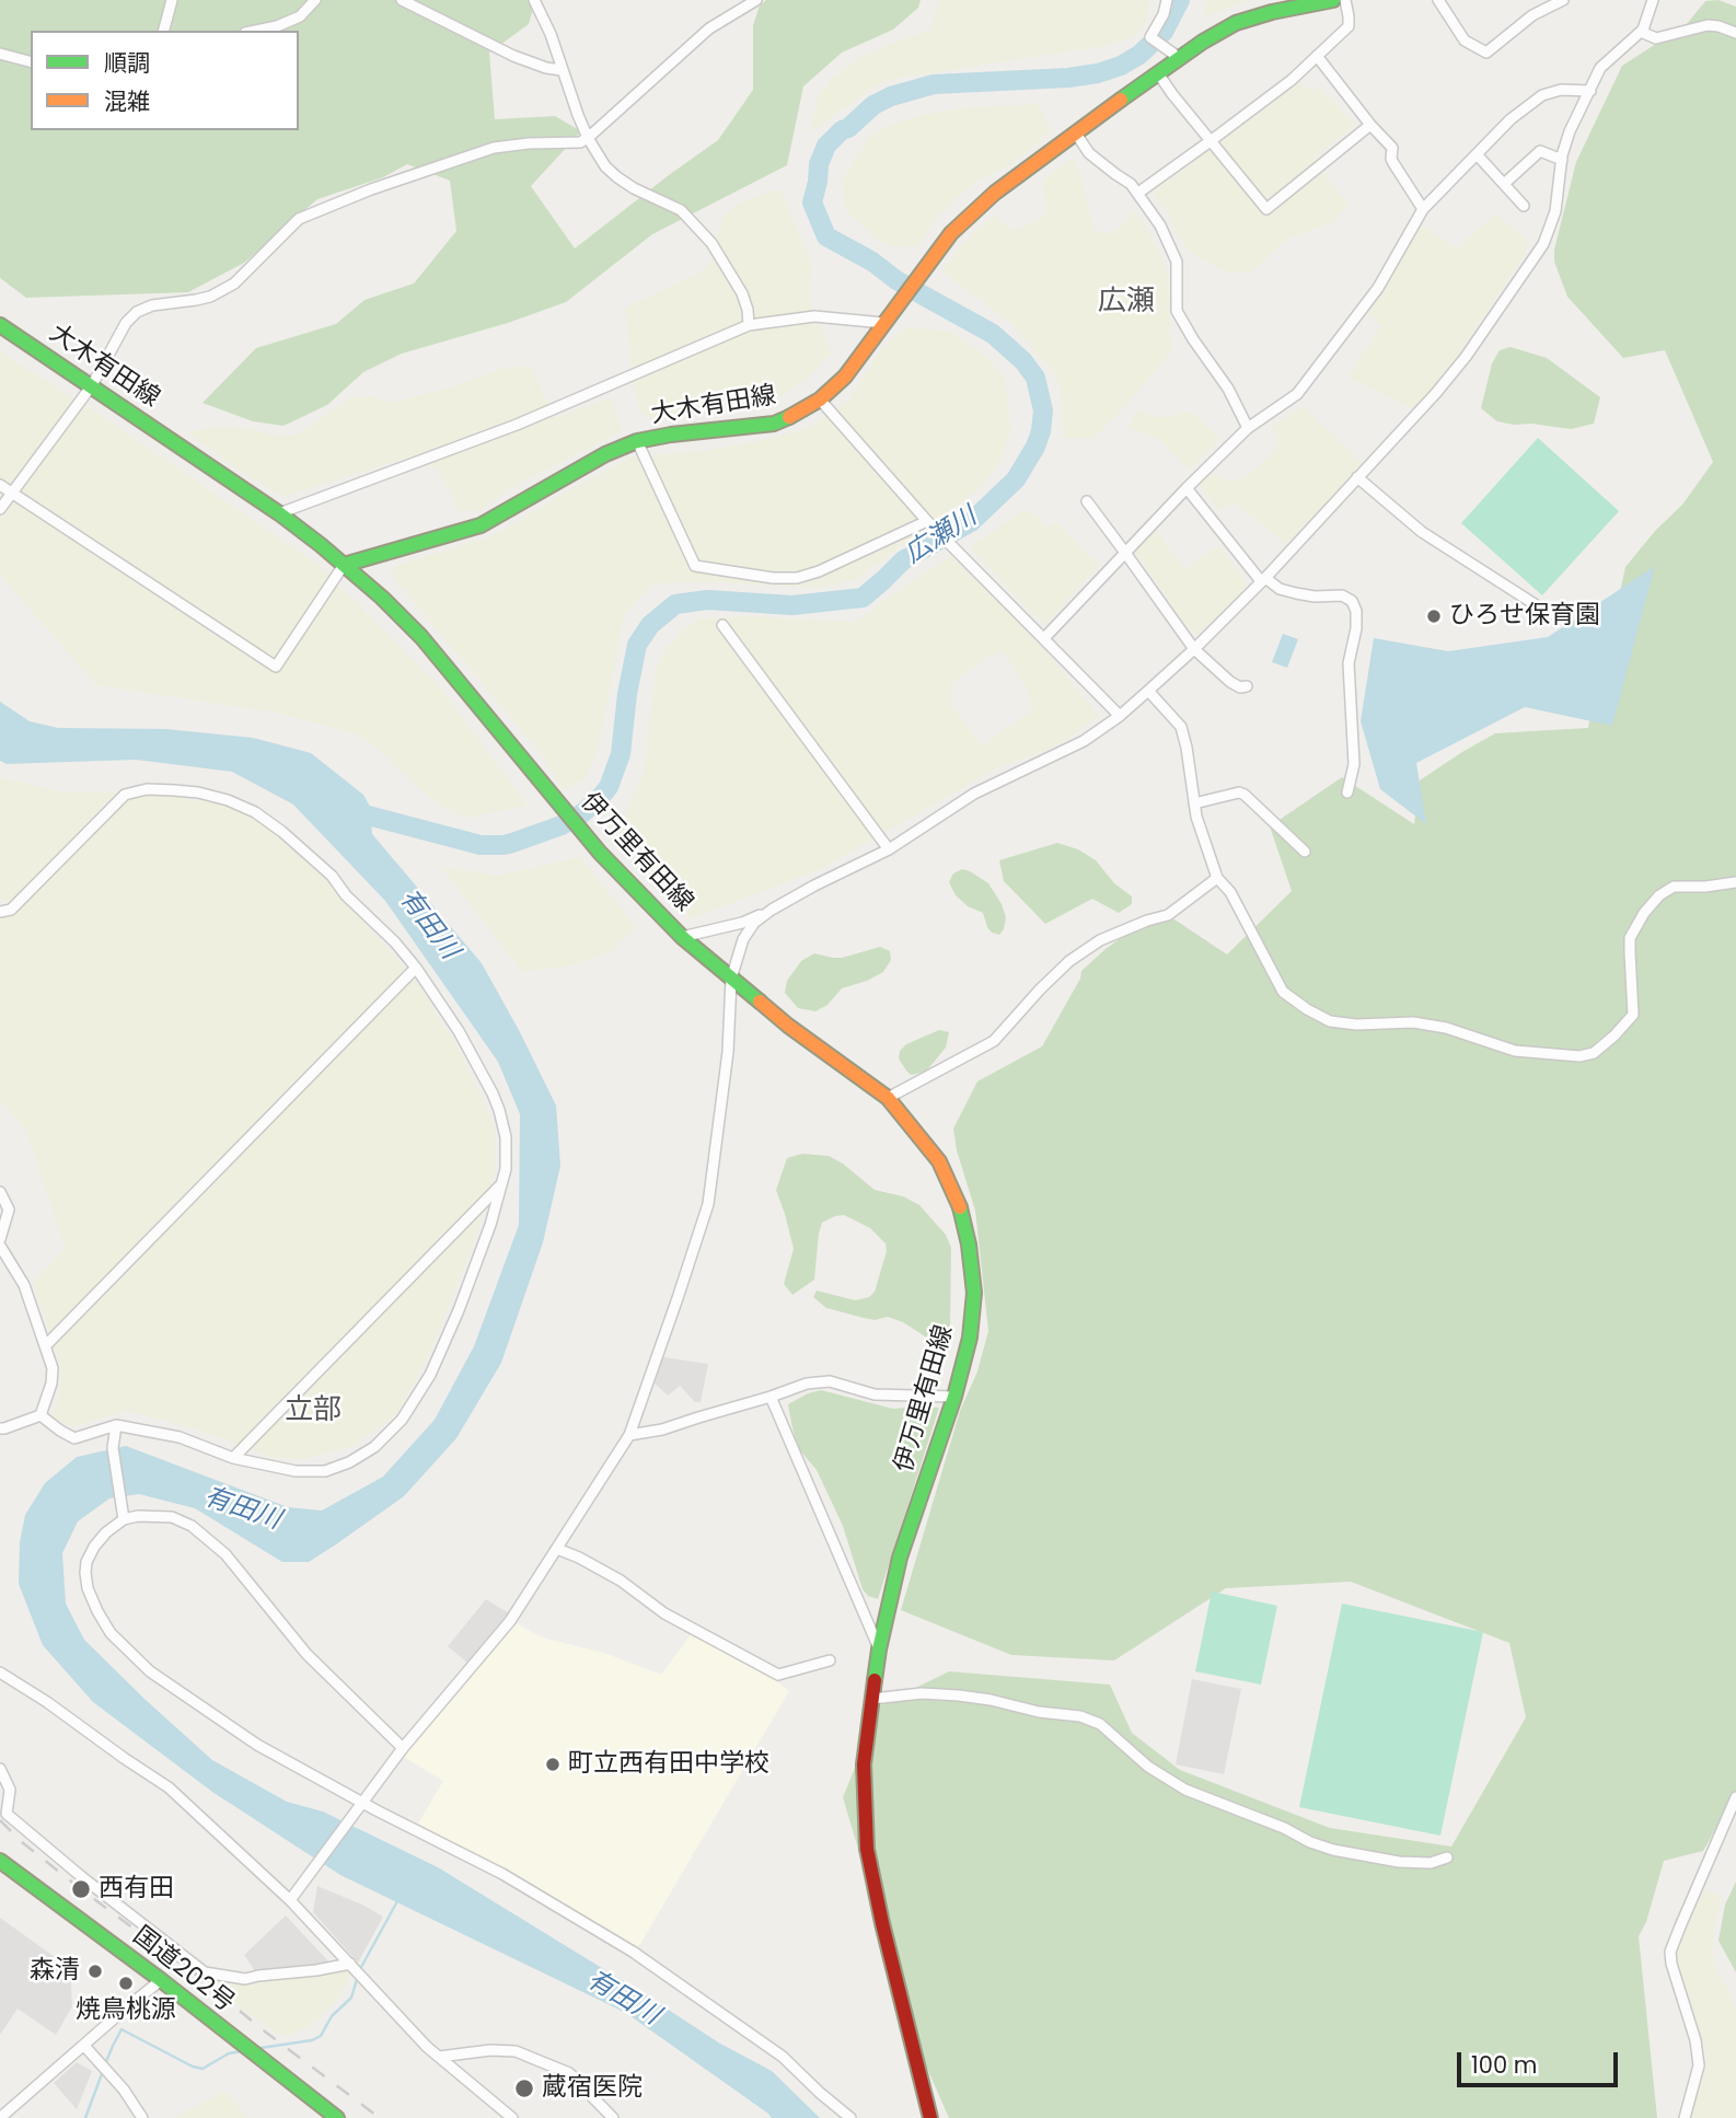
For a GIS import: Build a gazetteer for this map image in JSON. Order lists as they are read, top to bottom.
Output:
{
  "streets": {
    "main road": ["大木有田線", "伊万里有田線", "国道202号"]
  },
  "crossings": [
    ["大木有田線", "伊万里有田線"]
  ],
  "districts": ["広瀬", "立部"],
  "water": ["広瀬川", "有田川"],
  "places": [
    "ひろせ保育園",
    "町立西有田中学校",
    "西有田",
    "森清",
    "焼鳥桃源",
    "蔵宿医院"
  ],
  "legend": ["順調", "混雑"],
  "scale_bar": "100 m"
}
